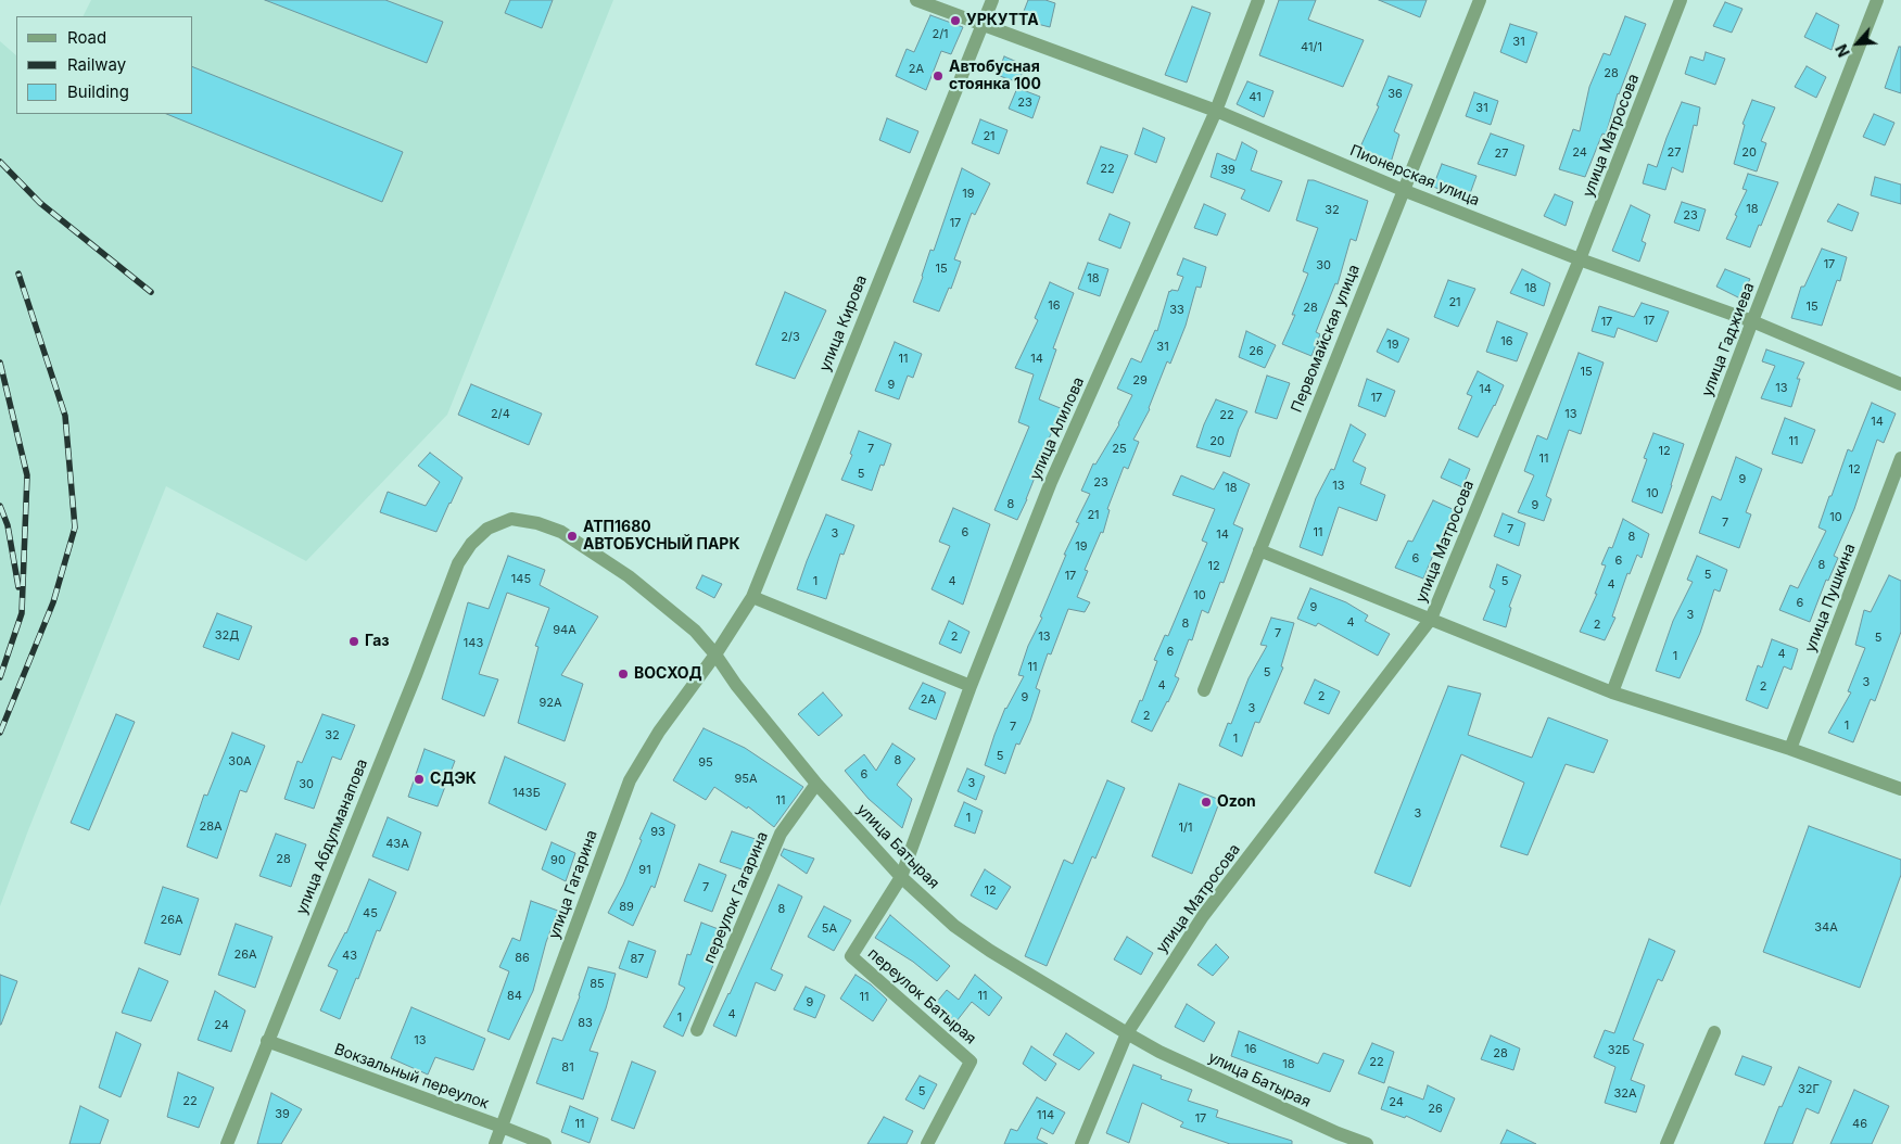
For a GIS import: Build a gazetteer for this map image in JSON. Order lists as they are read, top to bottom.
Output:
{
  "streets": {
    "street": [
      "улица Матросова",
      "Пионерская улица",
      "улица Кирова",
      "Первомайская улица",
      "улица Гаджиева",
      "улица Алилова",
      "улица Пушкина",
      "улица Абдулманапова",
      "улица Батырая",
      "улица Гагарина",
      "переулок Гагарина",
      "переулок Батырая",
      "Вокзальный переулок"
    ]
  },
  "crossings": [
    ["улица Матросова", "Пионерская улица"],
    ["улица Матросова", "улица Батырая"],
    ["Пионерская улица", "улица Кирова"],
    ["Пионерская улица", "Первомайская улица"],
    ["Пионерская улица", "улица Гаджиева"],
    ["Пионерская улица", "улица Алилова"],
    ["улица Кирова", "улица Батырая"],
    ["улица Кирова", "улица Гагарина"],
    ["улица Алилова", "улица Батырая"],
    ["улица Алилова", "переулок Батырая"],
    ["улица Абдулманапова", "улица Батырая"],
    ["улица Абдулманапова", "Вокзальный переулок"],
    ["улица Батырая", "улица Гагарина"],
    ["улица Батырая", "переулок Гагарина"],
    ["улица Батырая", "переулок Батырая"],
    ["улица Гагарина", "Вокзальный переулок"]
  ],
  "places": [
    "УРКУТТА",
    "Автобусная стоянка 100",
    "АТП1680 АВТОБУСНЫЙ ПАРК",
    "Газ",
    "ВОСХОД",
    "СДЭК",
    "Ozon"
  ],
  "house_numbers": [
    "2/1",
    "31",
    "41/1",
    "2А",
    "28",
    "36",
    "41",
    "23",
    "31",
    "21",
    "24",
    "27",
    "20",
    "27",
    "22",
    "39",
    "19",
    "18",
    "32",
    "23",
    "17",
    "17",
    "30",
    "15",
    "18",
    "18",
    "21",
    "16",
    "15",
    "28",
    "33",
    "17",
    "17",
    "2/3",
    "16",
    "19",
    "31",
    "26",
    "11",
    "14",
    "15",
    "29",
    "9",
    "13",
    "14",
    "17",
    "2/4",
    "13",
    "22",
    "14",
    "20",
    "11",
    "7",
    "25",
    "12",
    "11",
    "12",
    "5",
    "9",
    "23",
    "13",
    "18",
    "10",
    "8",
    "9",
    "21",
    "10",
    "7",
    "7",
    "6",
    "11",
    "3",
    "14",
    "8",
    "19",
    "6",
    "6",
    "8",
    "12",
    "5",
    "17",
    "145",
    "1",
    "4",
    "5",
    "4",
    "10",
    "6",
    "9",
    "3",
    "4",
    "8",
    "2",
    "94А",
    "7",
    "32Д",
    "2",
    "13",
    "5",
    "143",
    "6",
    "4",
    "1",
    "11",
    "5",
    "3",
    "4",
    "2",
    "2",
    "9",
    "2А",
    "92А",
    "3",
    "2",
    "1",
    "7",
    "32",
    "1",
    "5",
    "8",
    "30А",
    "95",
    "6",
    "95А",
    "3",
    "30",
    "143Б",
    "11",
    "3",
    "1",
    "28А",
    "1/1",
    "93",
    "43А",
    "28",
    "90",
    "91",
    "7",
    "12",
    "89",
    "8",
    "45",
    "26А",
    "34А",
    "5А",
    "26А",
    "43",
    "86",
    "87",
    "85",
    "84",
    "11",
    "11",
    "9",
    "4",
    "1",
    "83",
    "24",
    "13",
    "16",
    "32Б",
    "28",
    "22",
    "18",
    "81",
    "32Г",
    "5",
    "32А",
    "22",
    "24",
    "26",
    "39",
    "114",
    "17",
    "11",
    "46"
  ],
  "legend": ["Road", "Railway", "Building"],
  "north": "bottom left"
}
